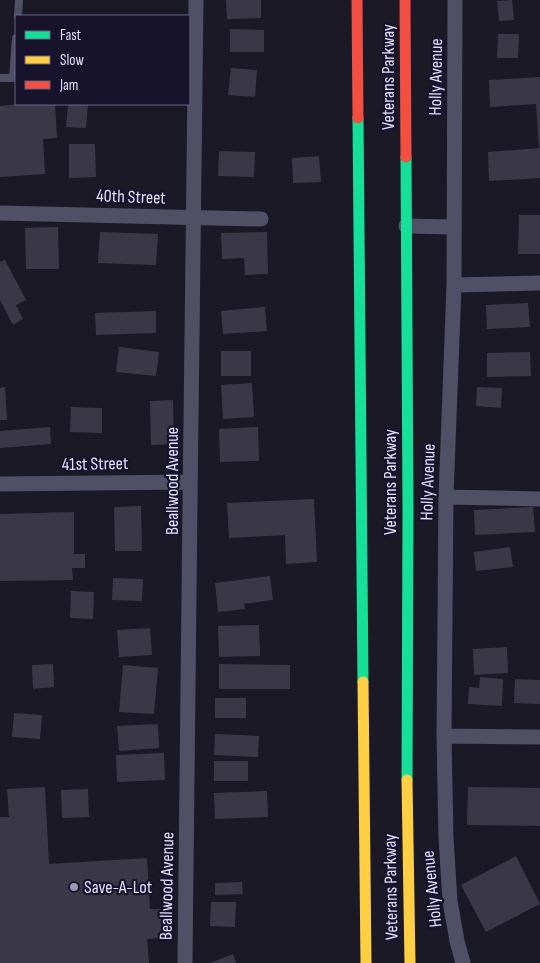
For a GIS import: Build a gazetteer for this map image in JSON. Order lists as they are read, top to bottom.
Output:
{
  "streets": {
    "main road": ["Veterans Parkway"],
    "street": [
      "Holly Avenue",
      "40th Street",
      "41st Street",
      "Beallwood Avenue"
    ]
  },
  "crossings": [
    ["40th Street", "Beallwood Avenue"],
    ["41st Street", "Beallwood Avenue"]
  ],
  "places": ["Save-A-Lot"],
  "legend": ["Fast", "Slow", "Jam"]
}
